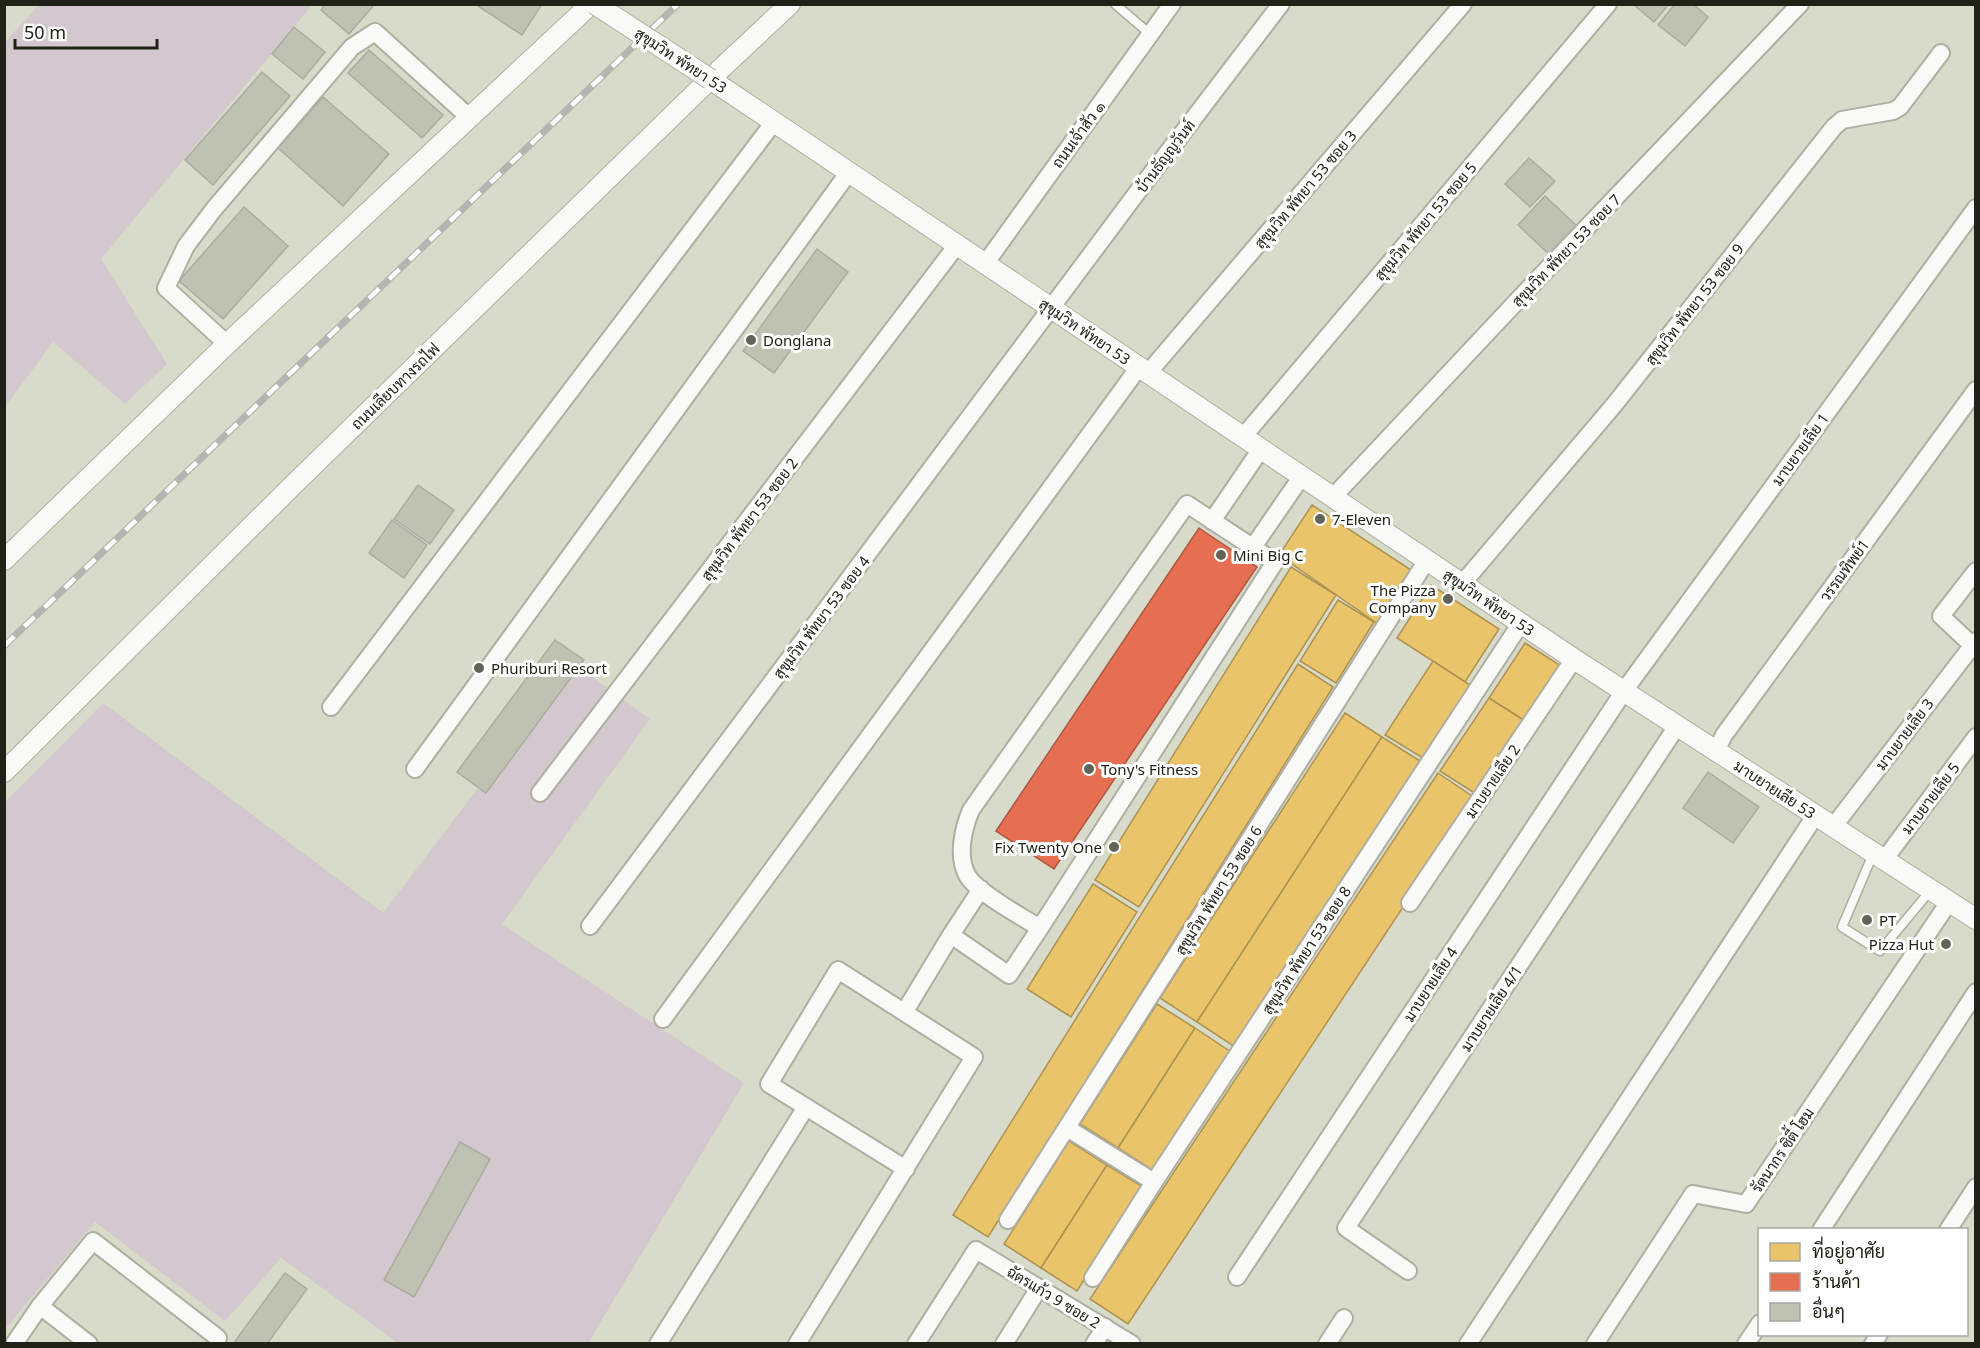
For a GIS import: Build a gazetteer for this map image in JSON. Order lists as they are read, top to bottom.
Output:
{
  "streets": {
    "street": [
      "สุขุมวิท พัทยา 53",
      "ถนนเจ้าสัว ๑",
      "บ้านธัญญวันท์",
      "สุขุมวิท พัทยา 53 ซอย 3",
      "สุขุมวิท พัทยา 53 ซอย 5",
      "สุขุมวิท พัทยา 53 ซอย 7",
      "สุขุมวิท พัทยา 53 ซอย 9",
      "ถนนเลียบทางรถไฟ",
      "มาบยายเลีย 1",
      "สุขุมวิท พัทยา 53 ซอย 2",
      "วรรณทิพย์1",
      "สุขุมวิท พัทยา 53 ซอย 4",
      "มาบยายเลีย 3",
      "มาบยายเลีย 2",
      "มาบยายเลีย 53",
      "มาบยายเลีย 5",
      "สุขุมวิท พัทยา 53 ซอย 6",
      "สุขุมวิท พัทยา 53 ซอย 8",
      "มาบยายเลีย 4",
      "มาบยายเลีย 4/1",
      "รัตนากร ซิตี้ โฮม",
      "ฉัตรแก้ว 9 ซอย 2"
    ]
  },
  "crossings": [
    ["สุขุมวิท พัทยา 53", "ถนนเจ้าสัว ๑"],
    ["สุขุมวิท พัทยา 53", "บ้านธัญญวันท์"],
    ["สุขุมวิท พัทยา 53", "สุขุมวิท พัทยา 53 ซอย 3"],
    ["สุขุมวิท พัทยา 53", "สุขุมวิท พัทยา 53 ซอย 5"],
    ["สุขุมวิท พัทยา 53", "สุขุมวิท พัทยา 53 ซอย 7"],
    ["สุขุมวิท พัทยา 53", "สุขุมวิท พัทยา 53 ซอย 9"],
    ["สุขุมวิท พัทยา 53", "ถนนเลียบทางรถไฟ"],
    ["สุขุมวิท พัทยา 53", "สุขุมวิท พัทยา 53 ซอย 2"],
    ["สุขุมวิท พัทยา 53", "สุขุมวิท พัทยา 53 ซอย 4"],
    ["สุขุมวิท พัทยา 53", "มาบยายเลีย 2"],
    ["สุขุมวิท พัทยา 53", "มาบยายเลีย 53"],
    ["สุขุมวิท พัทยา 53", "สุขุมวิท พัทยา 53 ซอย 6"],
    ["สุขุมวิท พัทยา 53", "สุขุมวิท พัทยา 53 ซอย 8"],
    ["บ้านธัญญวันท์", "สุขุมวิท พัทยา 53 ซอย 4"],
    ["มาบยายเลีย 1", "มาบยายเลีย 53"],
    ["มาบยายเลีย 1", "มาบยายเลีย 4"],
    ["วรรณทิพย์1", "มาบยายเลีย 53"],
    ["มาบยายเลีย 3", "มาบยายเลีย 53"],
    ["มาบยายเลีย 2", "มาบยายเลีย 53"],
    ["มาบยายเลีย 53", "มาบยายเลีย 5"],
    ["มาบยายเลีย 53", "มาบยายเลีย 4"],
    ["มาบยายเลีย 53", "มาบยายเลีย 4/1"],
    ["มาบยายเลีย 53", "รัตนากร ซิตี้ โฮม"]
  ],
  "places": [
    "Donglana",
    "7-Eleven",
    "Mini Big C",
    "The Pizza Company",
    "Phuriburi Resort",
    "Tony's Fitness",
    "Fix Twenty One",
    "PT",
    "Pizza Hut"
  ],
  "legend": ["ที่อยู่อาศัย", "ร้านค้า", "อื่นๆ"],
  "scale_bar": "50 m"
}
